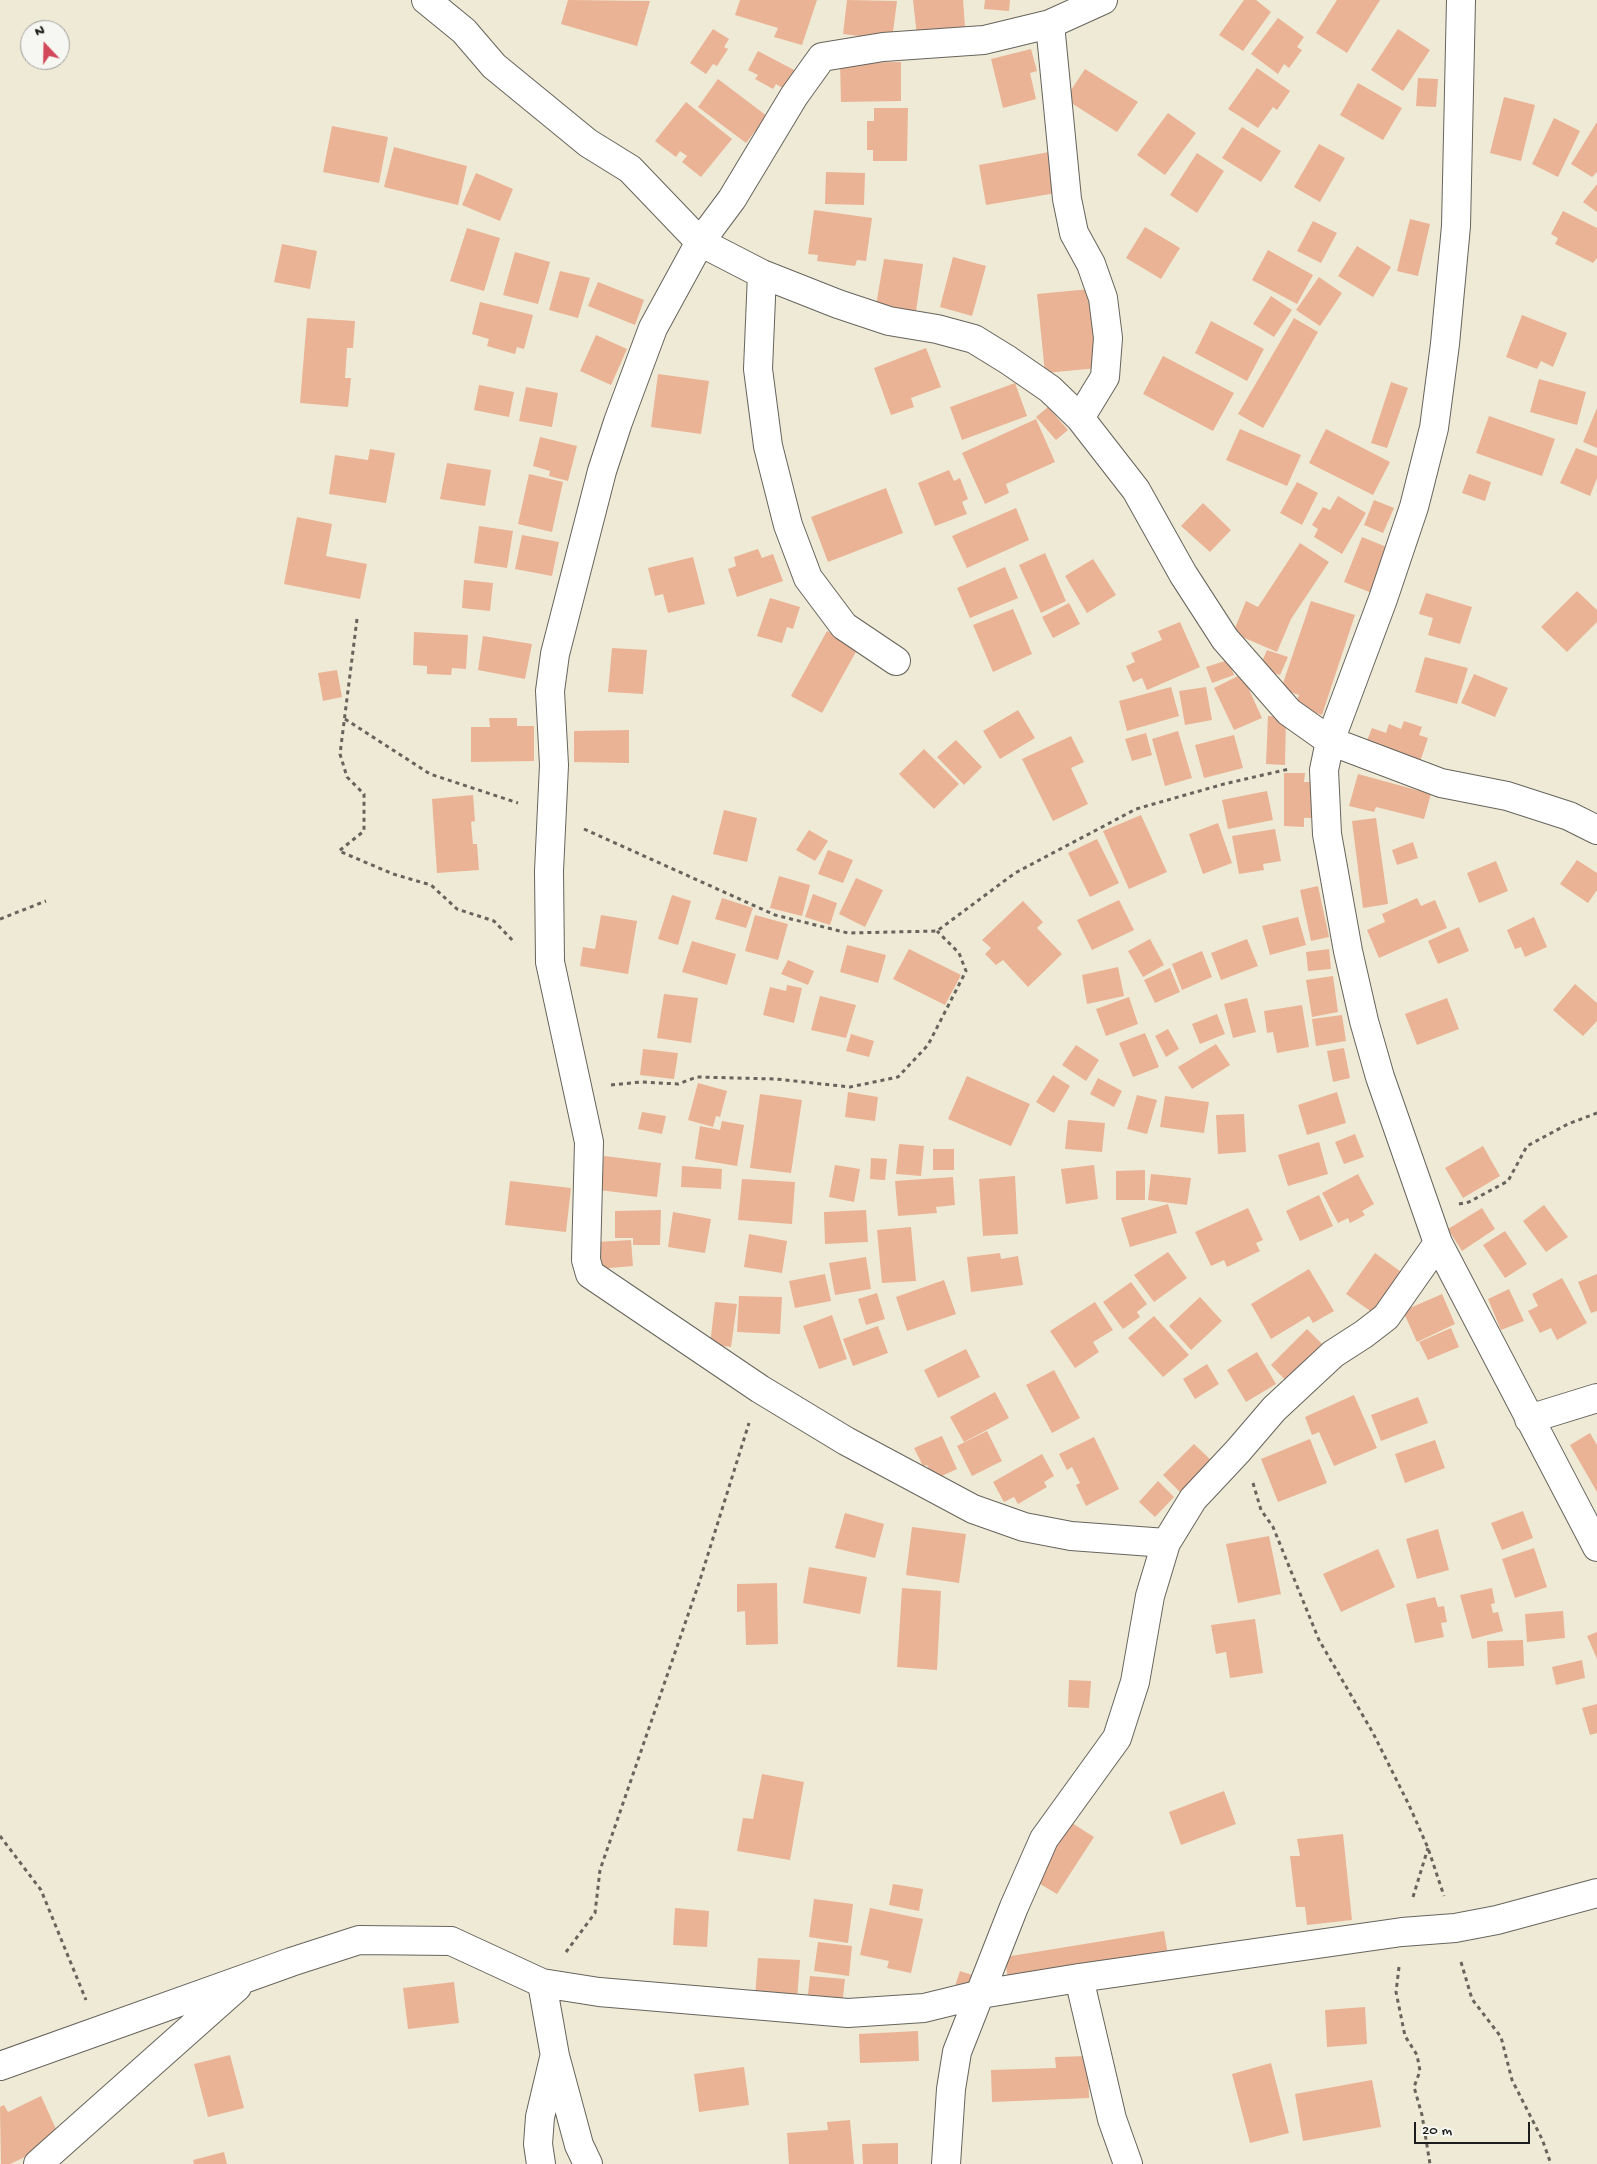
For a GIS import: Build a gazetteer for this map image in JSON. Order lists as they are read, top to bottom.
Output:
{
  "scale_bar": "20 m",
  "north": "top"
}
